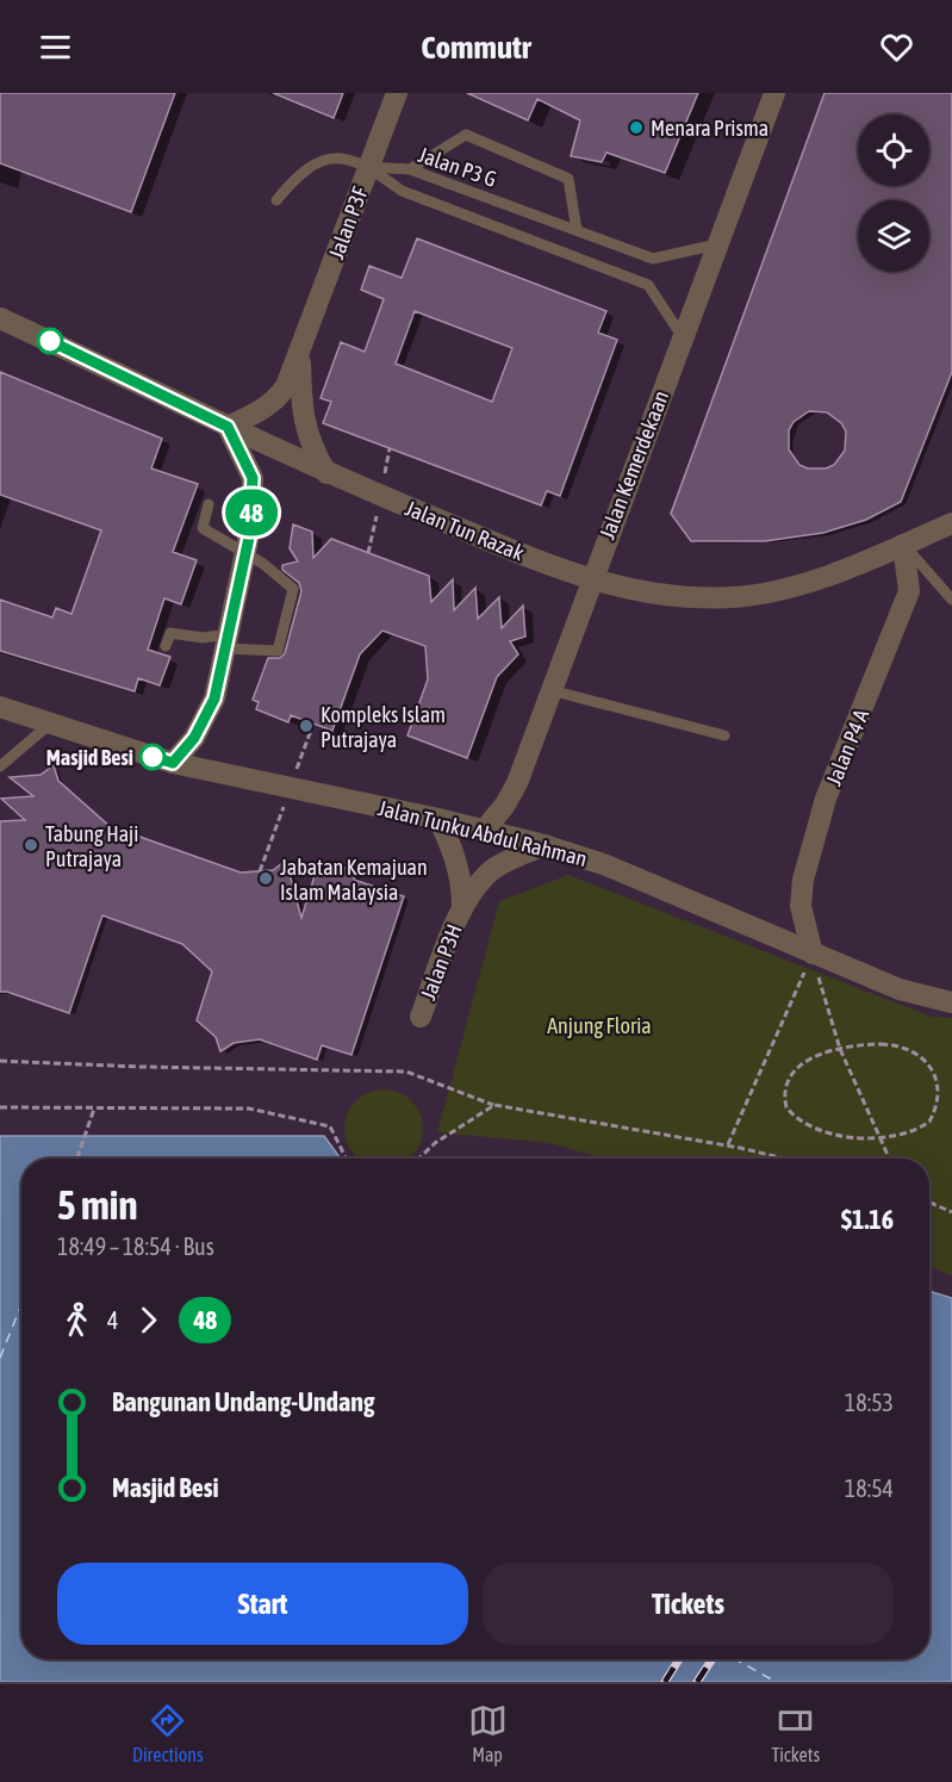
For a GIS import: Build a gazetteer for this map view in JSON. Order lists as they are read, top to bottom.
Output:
{
  "streets": {
    "street": [
      "Jalan P3F",
      "Jalan Kemerdekaan",
      "Jalan Tun Razak",
      "Jalan P4 A",
      "Jalan Tunku Abdul Rahman",
      "Jalan P3H"
    ],
    "lane": ["Jalan P3 G"]
  },
  "crossings": [
    ["Jalan P3 G", "Jalan P3F"],
    ["Jalan P3 G", "Jalan Kemerdekaan"],
    ["Jalan P3F", "Jalan Tun Razak"],
    ["Jalan Kemerdekaan", "Jalan Tun Razak"],
    ["Jalan Kemerdekaan", "Jalan Tunku Abdul Rahman"],
    ["Jalan Tun Razak", "Jalan P4 A"],
    ["Jalan P4 A", "Jalan Tunku Abdul Rahman"],
    ["Jalan Tunku Abdul Rahman", "Jalan P3H"]
  ],
  "parks": ["Anjung Floria"],
  "places": [
    "Menara Prisma",
    "Kompleks Islam Putrajaya",
    "Masjid Besi",
    "Tabung Haji Putrajaya",
    "Jabatan Kemajuan Islam Malaysia"
  ],
  "lines": ["bus line 48"],
  "page": {
    "header": "Commutr",
    "on_map": "48",
    "heading": ["5 min", "18:49 – 18:54 · Bus", "$1.16"],
    "legs": ["4", "48"],
    "list": [
      {
        "name": "Bangunan Undang-Undang",
        "value": "18:53"
      },
      {
        "name": "Masjid Besi",
        "value": "18:54"
      }
    ],
    "buttons": ["Start", "Tickets"],
    "tabs": ["Directions", "Map", "Tickets"]
  }
}
